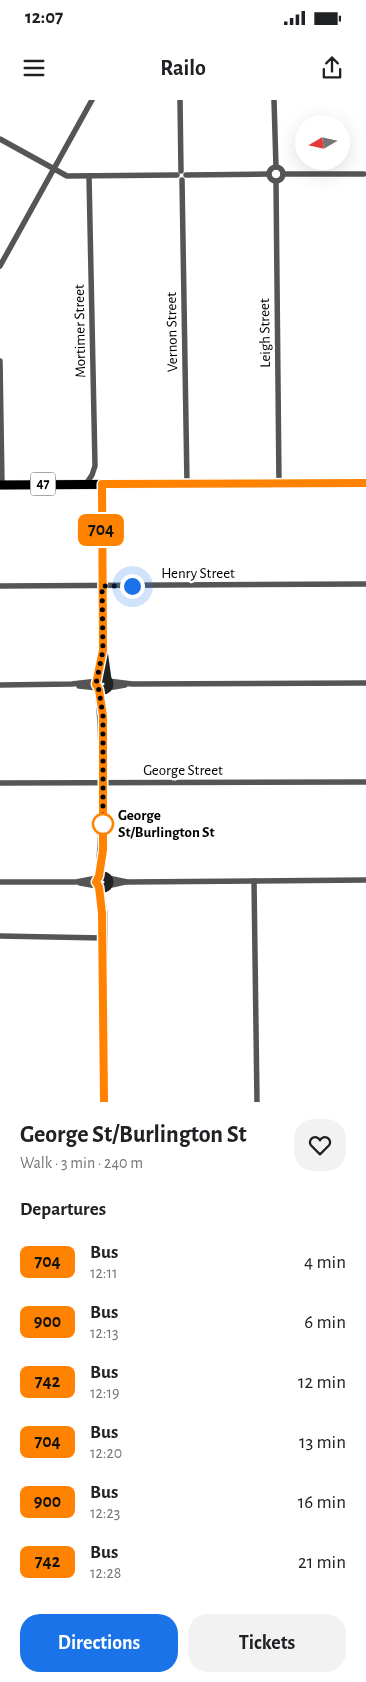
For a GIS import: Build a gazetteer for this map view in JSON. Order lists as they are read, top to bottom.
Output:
{
  "streets": {
    "main road": ["47"],
    "street": [
      "Mortimer Street",
      "Vernon Street",
      "Leigh Street",
      "Henry Street",
      "George Street"
    ]
  },
  "crossings": [
    ["Mortimer Street", "47"],
    ["Vernon Street", "47"],
    ["Leigh Street", "47"]
  ],
  "places": ["George St/Burlington St"],
  "lines": ["bus line 704"],
  "north": "left",
  "page": {
    "status": "12:07",
    "header": "Railo",
    "on_map": "704",
    "heading": [
      ["George St/Burlington St", "Walk · 3 min · 240 m"],
      "Departures"
    ],
    "list": [
      {
        "mark": "704",
        "name": "Bus",
        "note": "12:11",
        "value": "4 min"
      },
      {
        "mark": "900",
        "name": "Bus",
        "note": "12:13",
        "value": "6 min"
      },
      {
        "mark": "742",
        "name": "Bus",
        "note": "12:19",
        "value": "12 min"
      },
      {
        "mark": "704",
        "name": "Bus",
        "note": "12:20",
        "value": "13 min"
      },
      {
        "mark": "900",
        "name": "Bus",
        "note": "12:23",
        "value": "16 min"
      },
      {
        "mark": "742",
        "name": "Bus",
        "note": "12:28",
        "value": "21 min"
      }
    ],
    "buttons": ["Directions", "Tickets"]
  }
}
